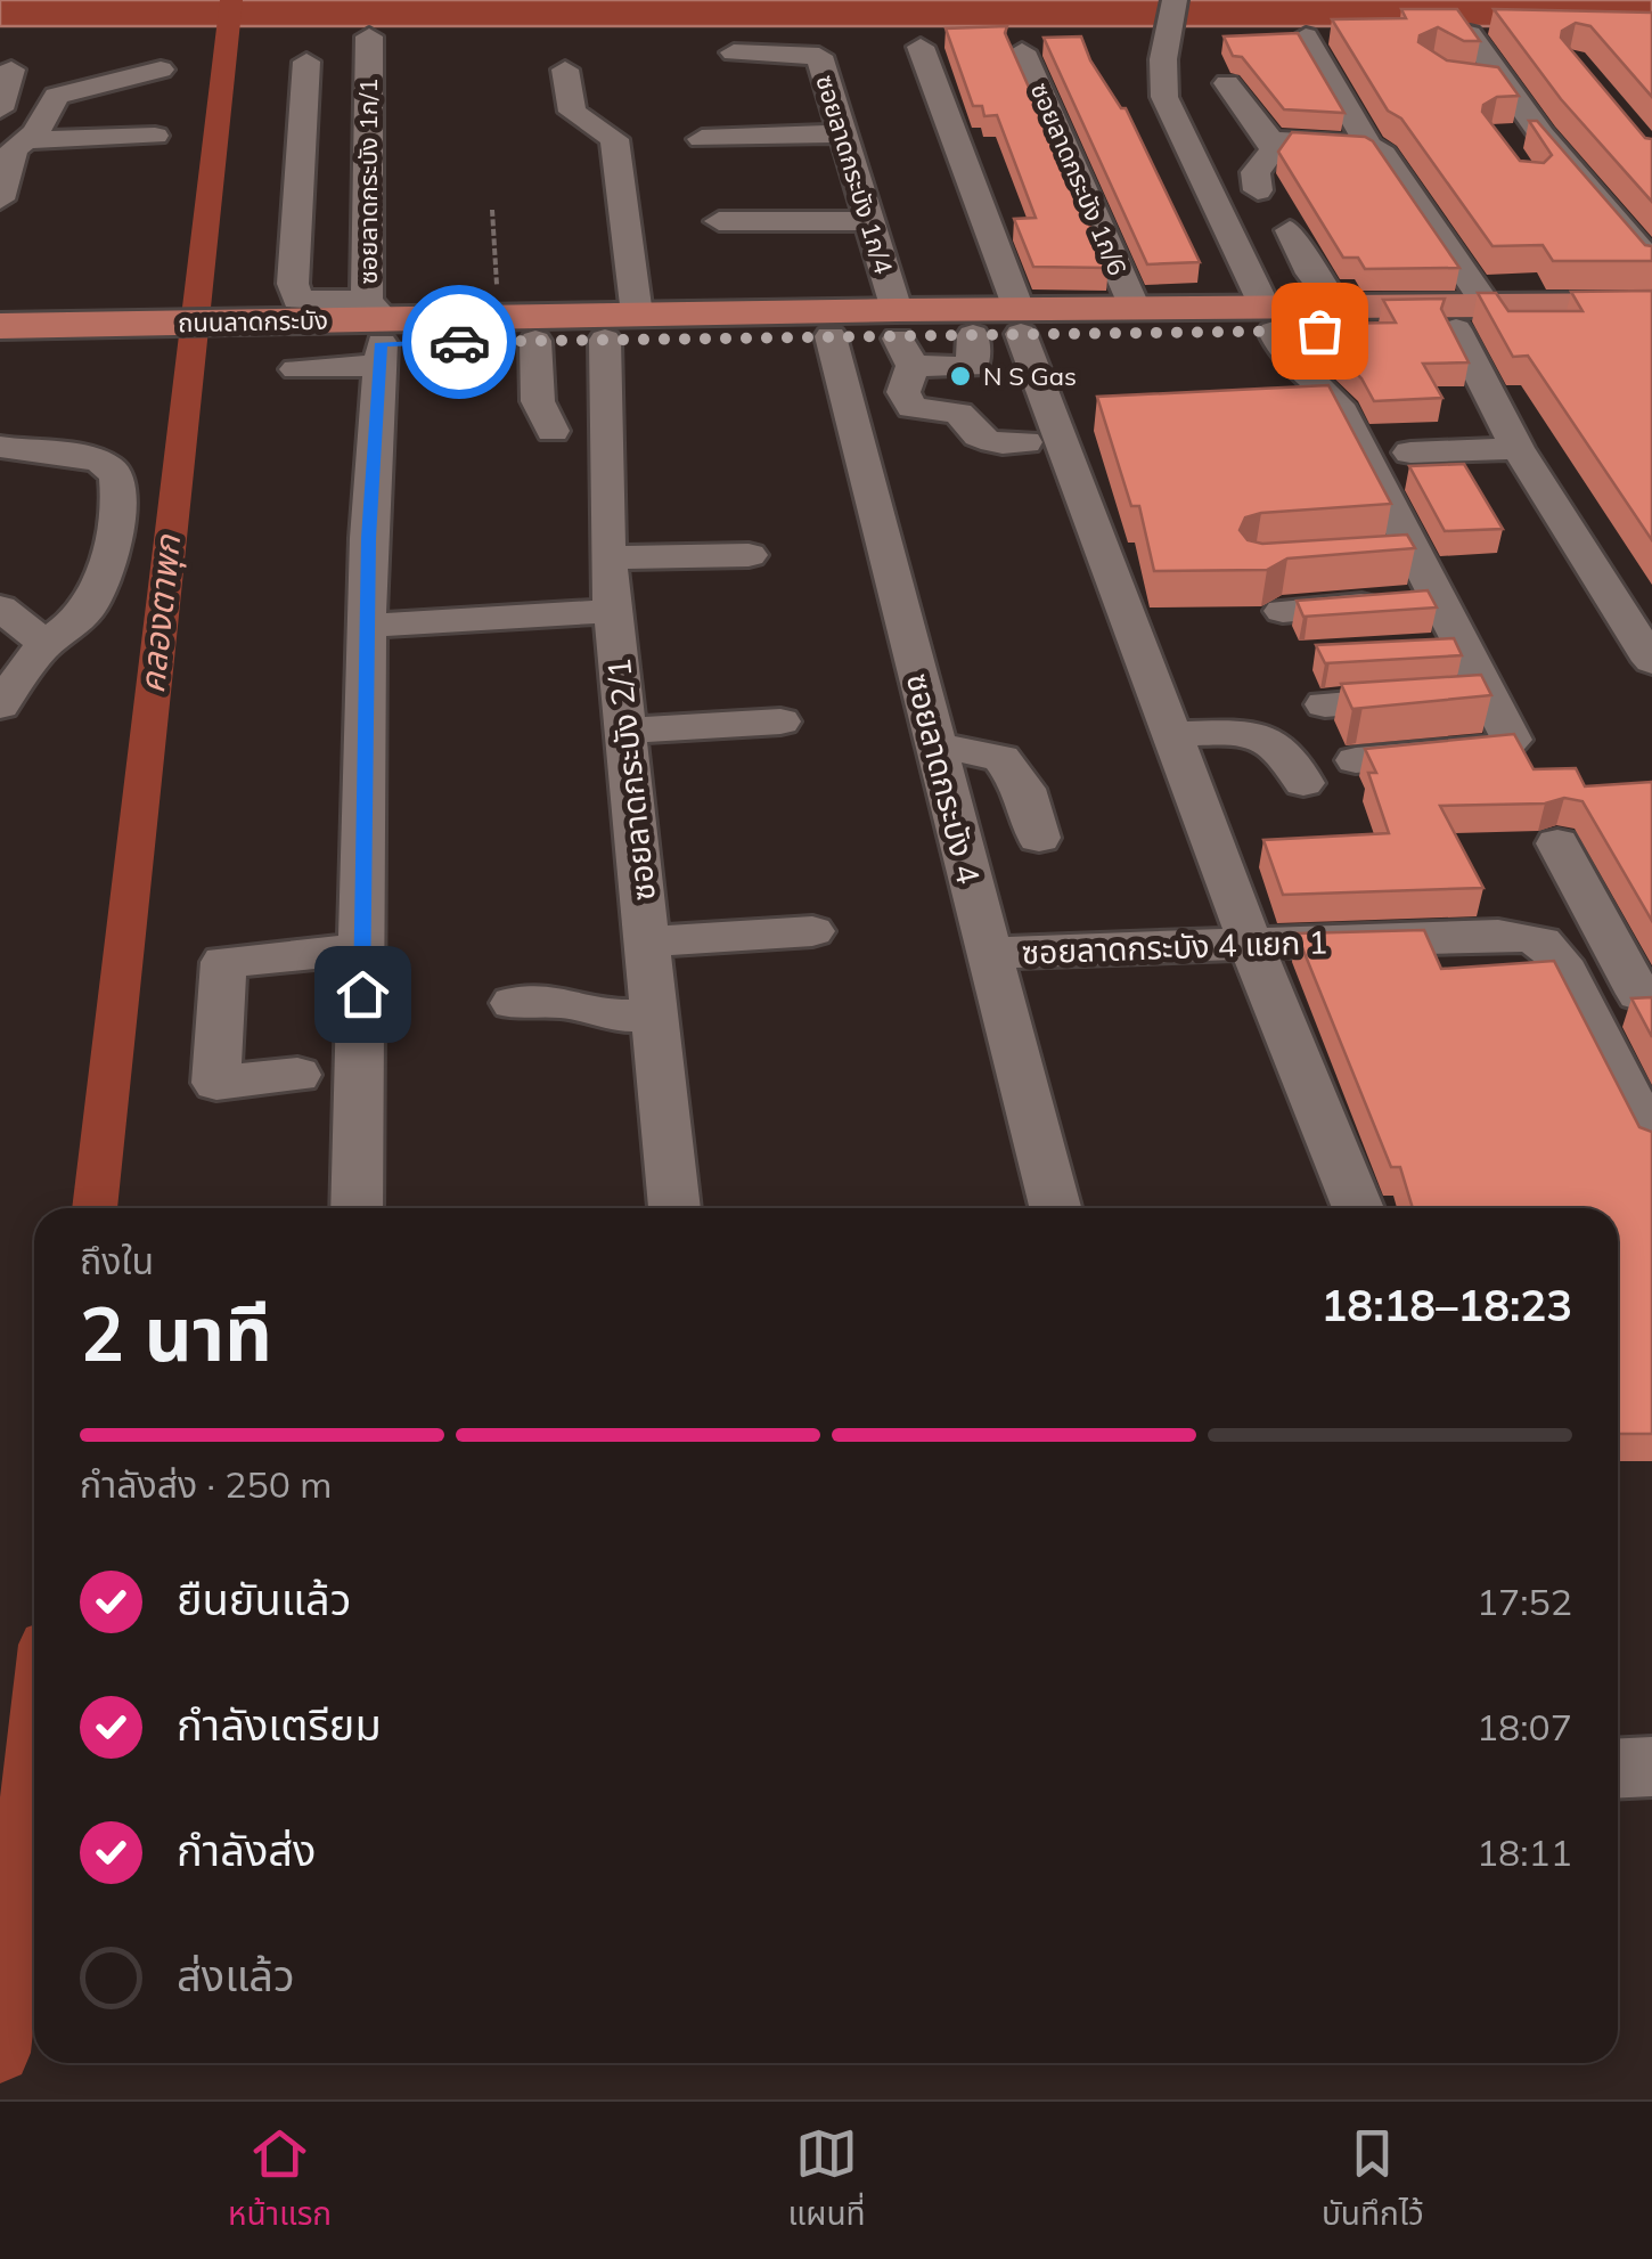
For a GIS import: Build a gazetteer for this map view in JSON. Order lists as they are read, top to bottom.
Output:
{
  "streets": {
    "main road": ["ถนนลาดกระบัง"],
    "street": [
      "ซอยลาดกระบัง 1ก/4",
      "ซอยลาดกระบัง 1ก/6",
      "ซอยลาดกระบัง 1ก/1",
      "ซอยลาดกระบัง 4",
      "ซอยลาดกระบัง 2/1",
      "ซอยลาดกระบัง 4 แยก 1"
    ]
  },
  "crossings": [
    ["ซอยลาดกระบัง 1ก/4", "ถนนลาดกระบัง"],
    ["ซอยลาดกระบัง 1ก/6", "ถนนลาดกระบัง"],
    ["ซอยลาดกระบัง 1ก/1", "ถนนลาดกระบัง"],
    ["ถนนลาดกระบัง", "ซอยลาดกระบัง 4"],
    ["ถนนลาดกระบัง", "ซอยลาดกระบัง 2/1"],
    ["ซอยลาดกระบัง 4", "ซอยลาดกระบัง 4 แยก 1"]
  ],
  "water": ["คลองตาพุก"],
  "places": ["N S Gas"],
  "page": {
    "heading": ["2 นาที", "ถึงใน", "18:18–18:23"],
    "bar": "กำลังส่ง · 250 m",
    "list": [
      ["ยืนยันแล้ว", "17:52"],
      ["กำลังเตรียม", "18:07"],
      ["กำลังส่ง", "18:11"],
      "ส่งแล้ว"
    ],
    "tabs": ["หน้าแรก", "แผนที่", "บันทึกไว้"]
  }
}
